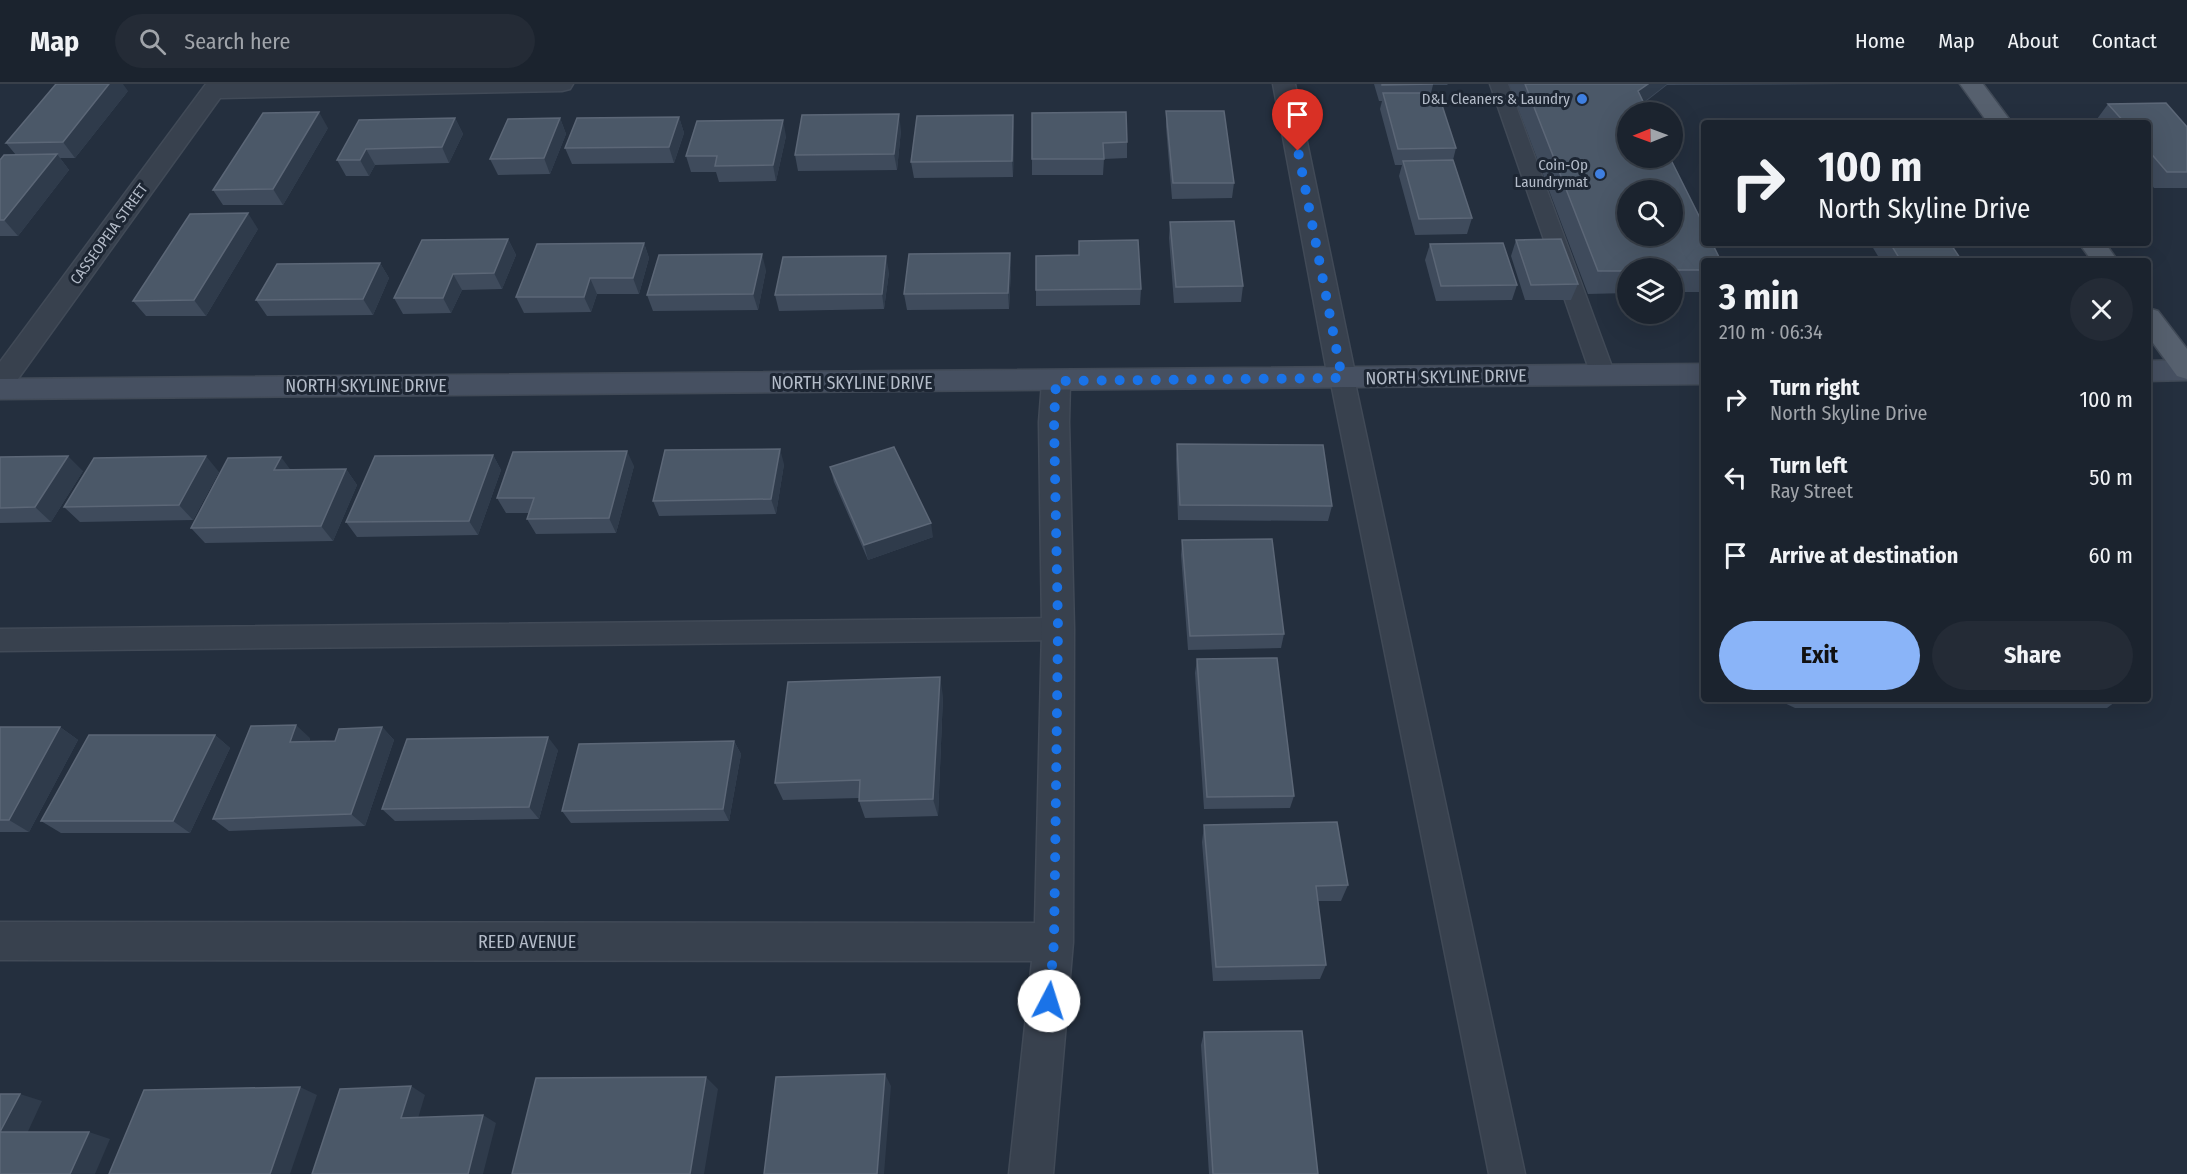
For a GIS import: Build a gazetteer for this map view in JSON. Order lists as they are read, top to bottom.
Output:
{
  "streets": {
    "main road": ["NORTH SKYLINE DRIVE"],
    "street": ["CASSEOPEIA STREET", "REED AVENUE"]
  },
  "places": ["D&L Cleaners & Laundry", "Coin-Op Laundrymat"],
  "north": "left",
  "page": {
    "header": "Map",
    "search": "Search here",
    "nav": [
      "Home",
      "Map",
      "About",
      "Contact"
    ],
    "turn": ["100 m", "North Skyline Drive"],
    "heading": ["3 min", "210 m · 06:34"],
    "list": [
      {
        "name": "Turn right",
        "note": "North Skyline Drive",
        "value": "100 m"
      },
      {
        "name": "Turn left",
        "note": "Ray Street",
        "value": "50 m"
      },
      {
        "name": "Arrive at destination",
        "value": "60 m"
      }
    ],
    "buttons": ["Exit", "Share"]
  }
}
